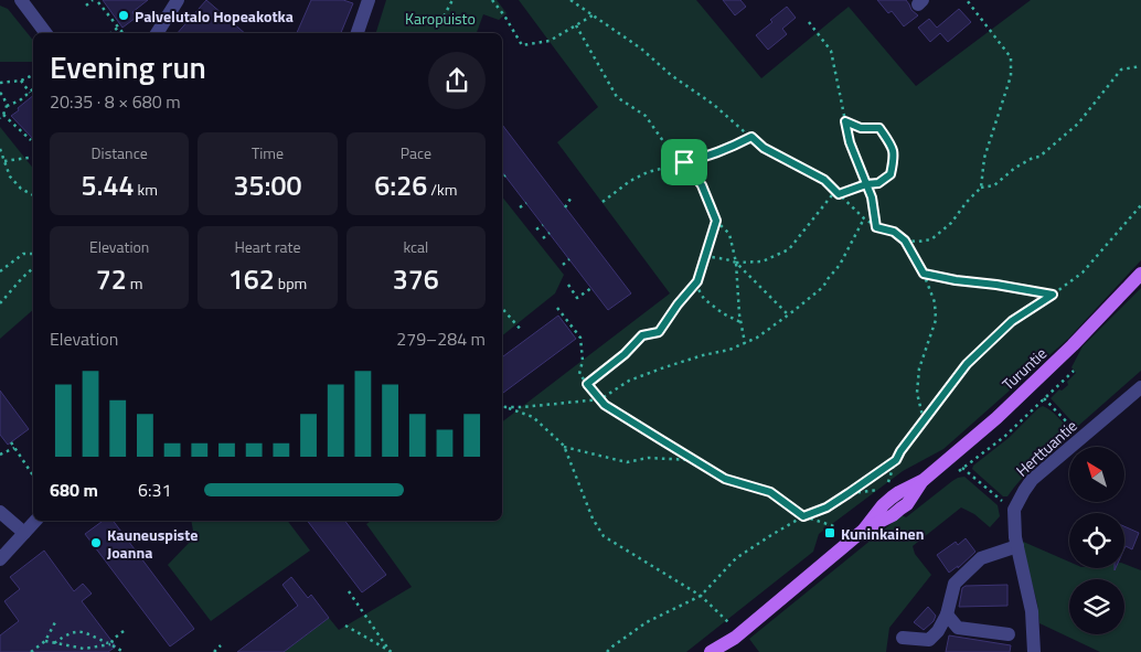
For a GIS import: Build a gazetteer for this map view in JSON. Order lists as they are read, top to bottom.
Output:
{
  "streets": {
    "main road": ["Turuntie"],
    "street": ["Herttuantie"]
  },
  "parks": ["Karopuisto"],
  "places": {
    "other": ["Palvelutalo Hopeakotka", "Kauneuspiste Joanna"],
    "transit": ["Kuninkainen"]
  },
  "north": "top left",
  "page": {
    "heading": ["Evening run", "20:35 · 8 × 680 m"],
    "stats": [
      ["Distance", "5.44 km"],
      ["Time", "35:00"],
      ["Pace", "6:26 /km"],
      ["Elevation", "72 m"],
      ["Heart rate", "162 bpm"],
      ["kcal", "376"]
    ],
    "chart": ["Elevation", "279–284 m"],
    "list": [
      {
        "name": "680 m",
        "note": "6:31"
      }
    ]
  }
}
